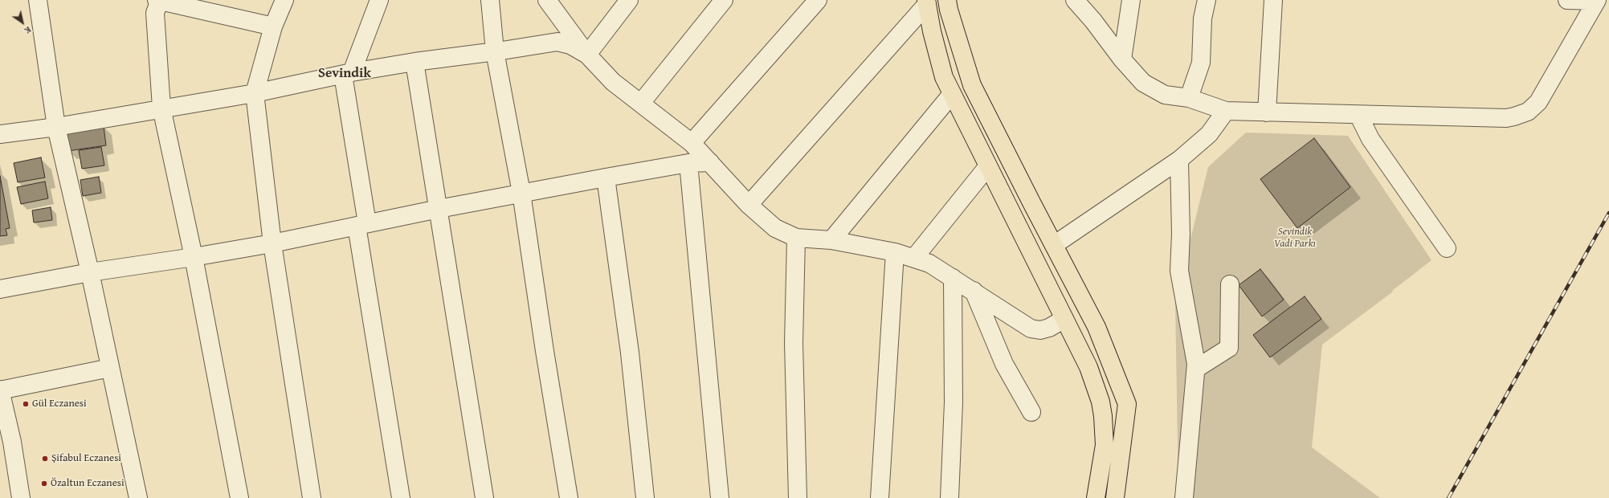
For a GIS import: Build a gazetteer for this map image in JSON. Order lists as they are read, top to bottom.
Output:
{
  "districts": ["Sevindik"],
  "parks": ["Sevindik Vadi Parkı"],
  "places": ["Gül Eczanesi", "Şifabul Eczanesi", "Özaltun Eczanesi"],
  "north": "bottom right"
}
